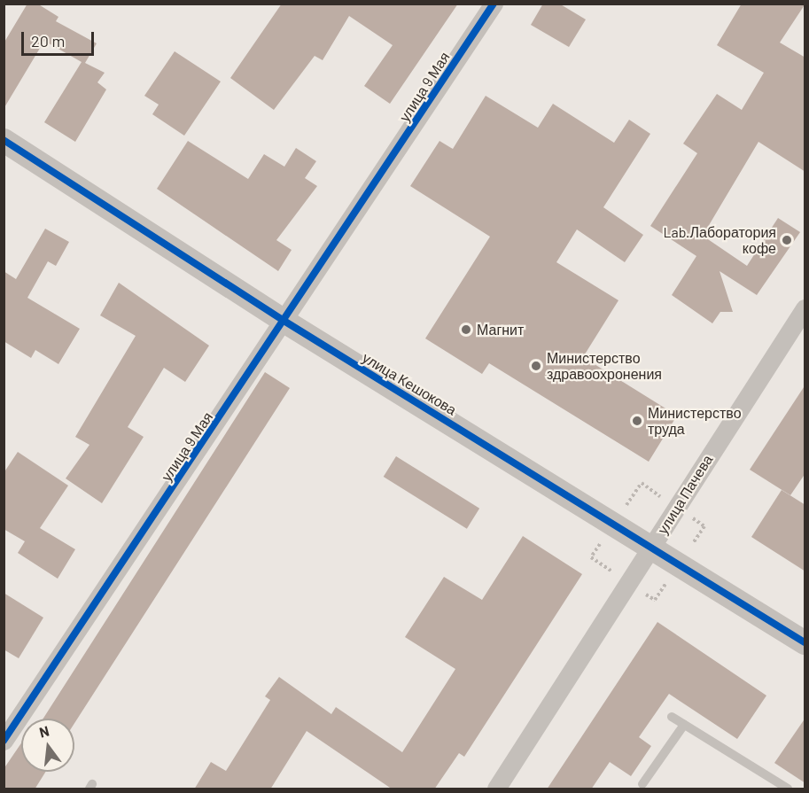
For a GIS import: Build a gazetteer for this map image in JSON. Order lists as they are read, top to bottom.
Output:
{
  "streets": {
    "street": ["улица 9 Мая", "улица Кешокова", "улица Пачева"]
  },
  "crossings": [
    ["улица 9 Мая", "улица Кешокова"],
    ["улица Кешокова", "улица Пачева"]
  ],
  "places": [
    "Lab.Лаборатория кофе",
    "Магнит",
    "Министерство здравоохронения",
    "Министерство труда"
  ],
  "scale_bar": "20 m",
  "north": "top"
}
